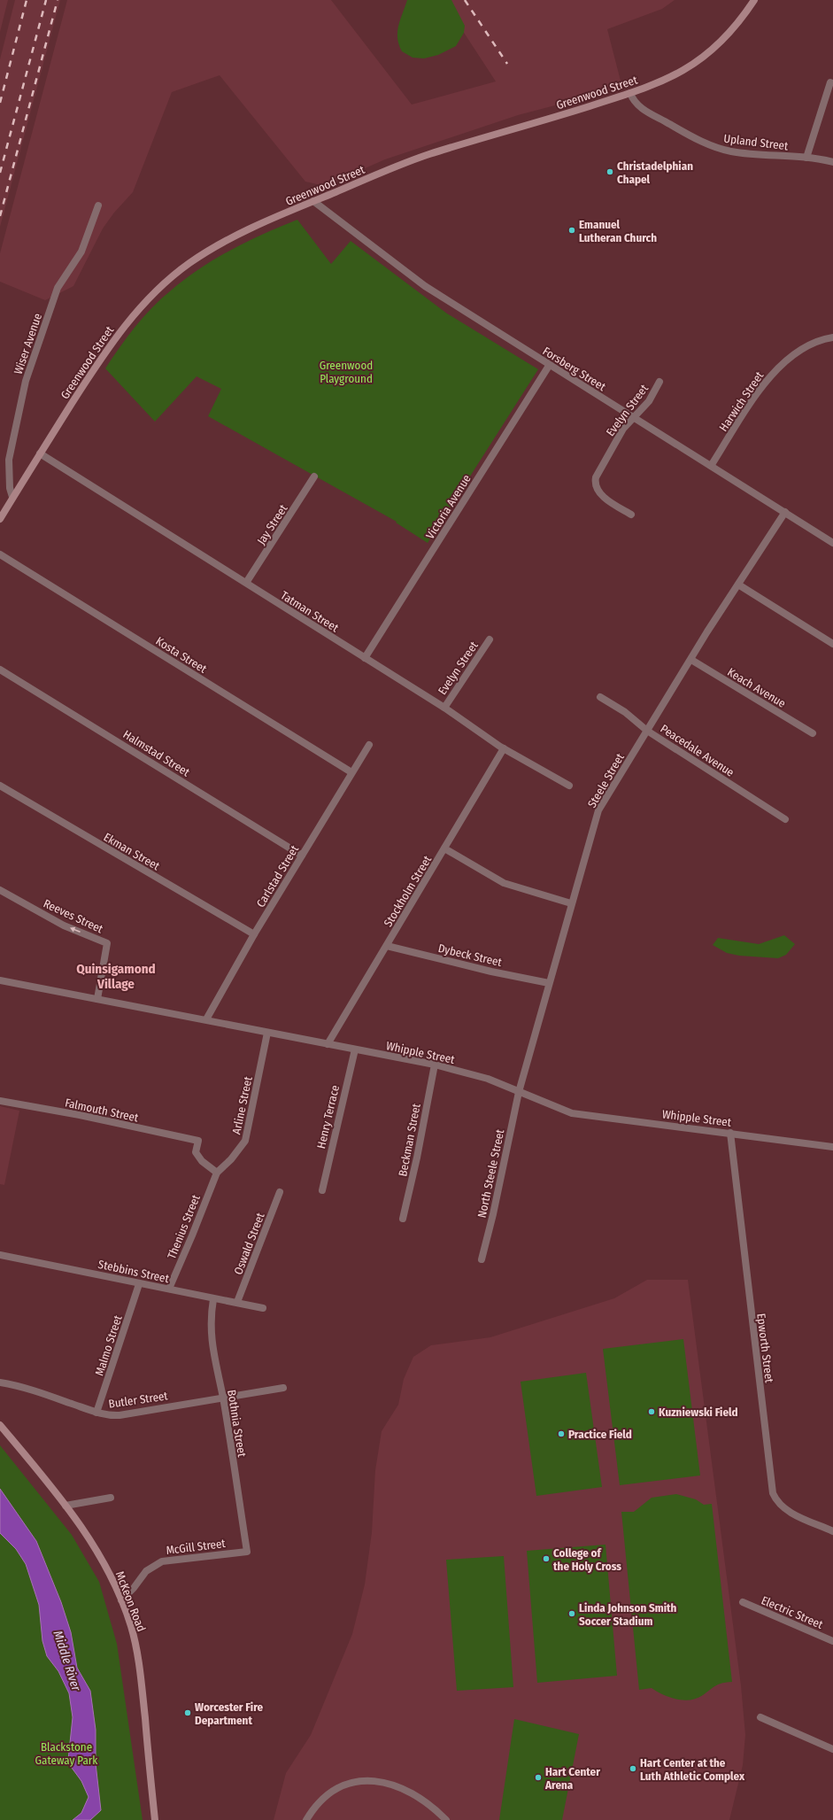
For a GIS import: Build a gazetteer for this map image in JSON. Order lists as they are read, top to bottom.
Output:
{
  "streets": {
    "main road": ["Greenwood Street", "McKeon Road"],
    "street": [
      "Upland Street",
      "Wiser Avenue",
      "Forsberg Street",
      "Harwich Street",
      "Evelyn Street",
      "Victoria Avenue",
      "Jay Street",
      "Tatman Street",
      "Kosta Street",
      "Keach Avenue",
      "Peacedale Avenue",
      "Halmstad Street",
      "Steele Street",
      "Ekman Street",
      "Carlstad Street",
      "Stockholm Street",
      "Reeves Street",
      "Dybeck Street",
      "Whipple Street",
      "Arline Street",
      "Falmouth Street",
      "Henry Terrace",
      "Beckman Street",
      "North Steele Street",
      "Thenius Street",
      "Oswald Street",
      "Stebbins Street",
      "Malmo Street",
      "Epworth Street",
      "Butler Street",
      "Bothnia Street",
      "McGill Street",
      "Electric Street"
    ]
  },
  "crossings": [
    ["Greenwood Street", "Upland Street"],
    ["Greenwood Street", "Wiser Avenue"],
    ["Greenwood Street", "Forsberg Street"],
    ["Greenwood Street", "Tatman Street"],
    ["Forsberg Street", "Harwich Street"],
    ["Forsberg Street", "Evelyn Street"],
    ["Forsberg Street", "Victoria Avenue"],
    ["Forsberg Street", "Steele Street"],
    ["Evelyn Street", "Tatman Street"],
    ["Victoria Avenue", "Tatman Street"],
    ["Jay Street", "Tatman Street"],
    ["Tatman Street", "Stockholm Street"],
    ["Kosta Street", "Carlstad Street"],
    ["Keach Avenue", "Steele Street"],
    ["Peacedale Avenue", "Steele Street"],
    ["Halmstad Street", "Carlstad Street"],
    ["Steele Street", "Dybeck Street"],
    ["Steele Street", "Whipple Street"],
    ["Steele Street", "North Steele Street"],
    ["Ekman Street", "Carlstad Street"],
    ["Carlstad Street", "Whipple Street"],
    ["Stockholm Street", "Dybeck Street"],
    ["Stockholm Street", "Whipple Street"],
    ["Reeves Street", "Whipple Street"],
    ["Whipple Street", "Arline Street"],
    ["Whipple Street", "Henry Terrace"],
    ["Whipple Street", "Beckman Street"],
    ["Whipple Street", "North Steele Street"],
    ["Whipple Street", "Epworth Street"],
    ["Arline Street", "Falmouth Street"],
    ["Arline Street", "Thenius Street"],
    ["Falmouth Street", "Thenius Street"],
    ["Thenius Street", "Stebbins Street"],
    ["Oswald Street", "Stebbins Street"],
    ["Stebbins Street", "Malmo Street"],
    ["Stebbins Street", "Bothnia Street"],
    ["Malmo Street", "Butler Street"],
    ["Butler Street", "Bothnia Street"],
    ["Bothnia Street", "McGill Street"],
    ["McGill Street", "McKeon Road"]
  ],
  "one_way": ["Reeves Street"],
  "districts": ["Quinsigamond Village"],
  "water": ["Middle River"],
  "parks": ["Greenwood Playground", "Blackstone Gateway Park"],
  "places": [
    "Christadelphian Chapel",
    "Emanuel Lutheran Church",
    "Kuzniewski Field",
    "Practice Field",
    "College of the Holy Cross",
    "Linda Johnson Smith Soccer Stadium",
    "Worcester Fire Department",
    "Hart Center at the Luth Athletic Complex",
    "Hart Center Arena"
  ]
}
